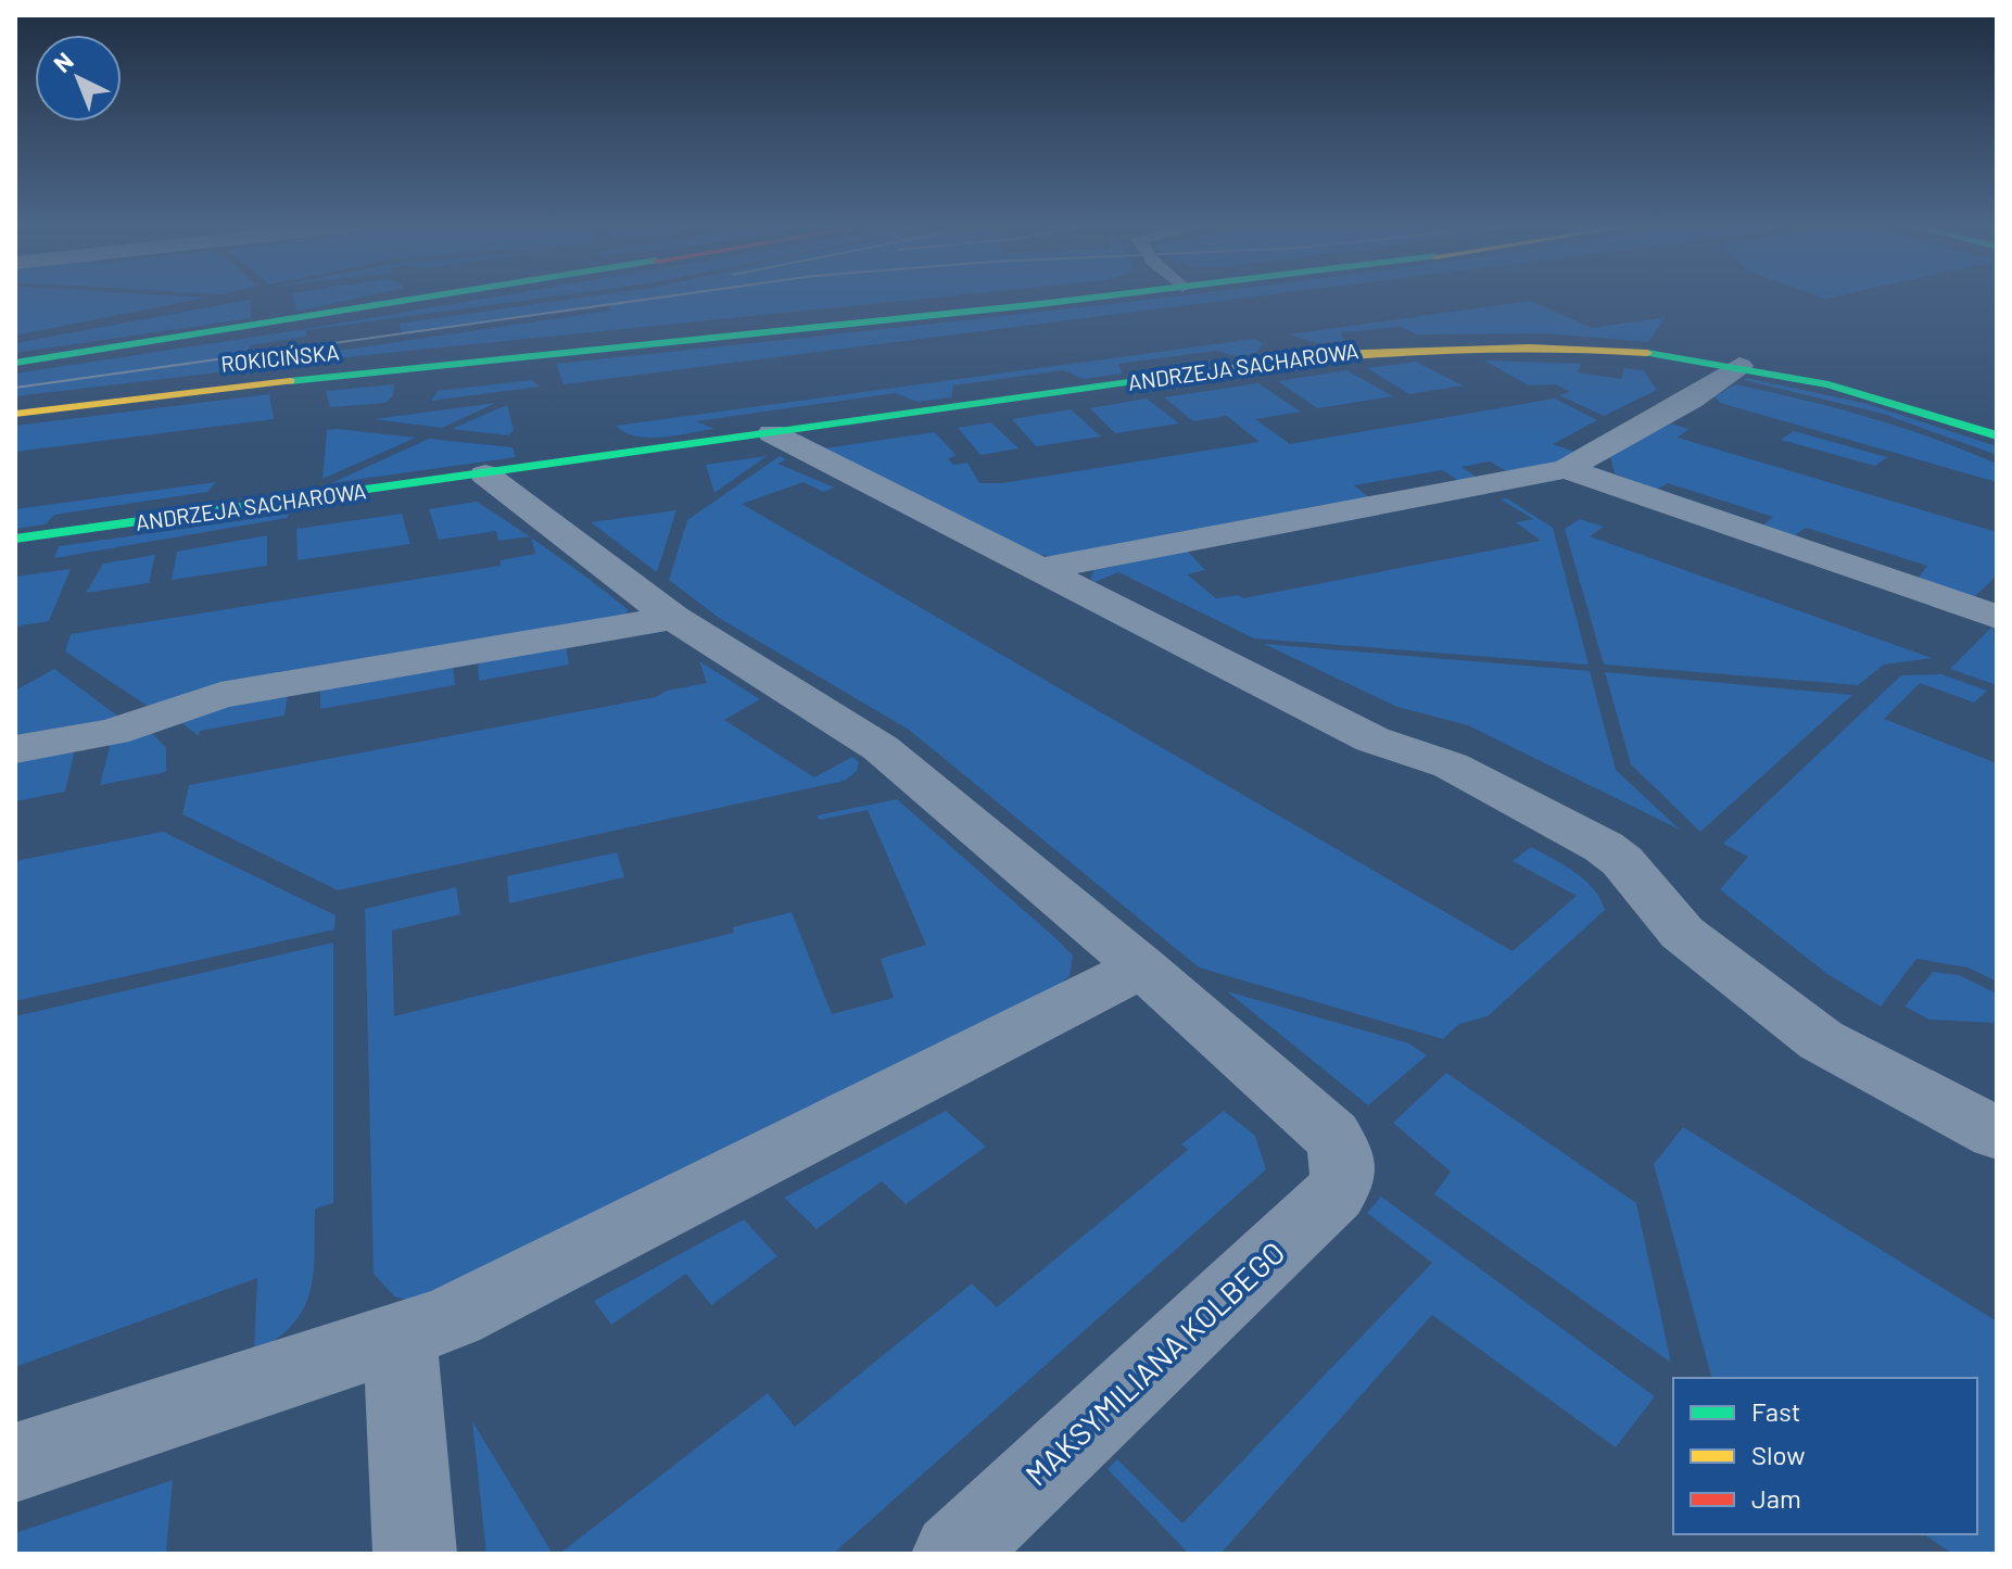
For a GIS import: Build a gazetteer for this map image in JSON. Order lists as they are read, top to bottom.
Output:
{
  "streets": {
    "main road": ["ROKICIŃSKA", "ANDRZEJA SACHAROWA"],
    "street": ["MAKSYMILIANA KOLBEGO"]
  },
  "legend": ["Fast", "Slow", "Jam"],
  "north": "top left"
}
